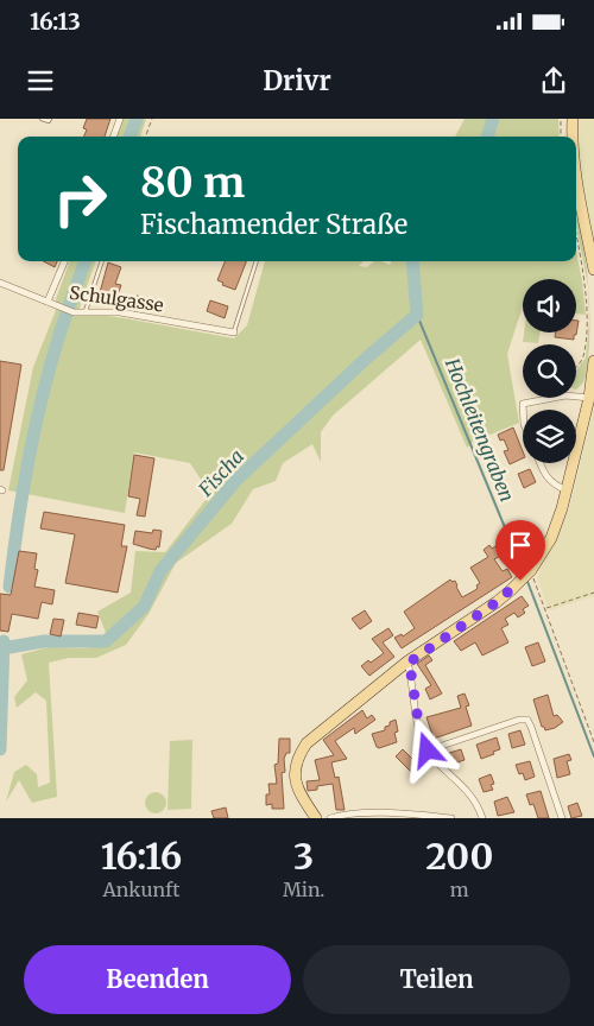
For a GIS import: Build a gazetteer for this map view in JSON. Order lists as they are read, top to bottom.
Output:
{
  "streets": {
    "street": ["Schulgasse"]
  },
  "water": ["Hochleitengraben", "Fischa"],
  "page": {
    "status": "16:13",
    "header": "Drivr",
    "turn": ["80 m", "Fischamender Straße"],
    "eta": [
      "16:16",
      "Ankunft",
      "3",
      "Min.",
      "200",
      "m"
    ],
    "buttons": ["Beenden", "Teilen"]
  }
}
